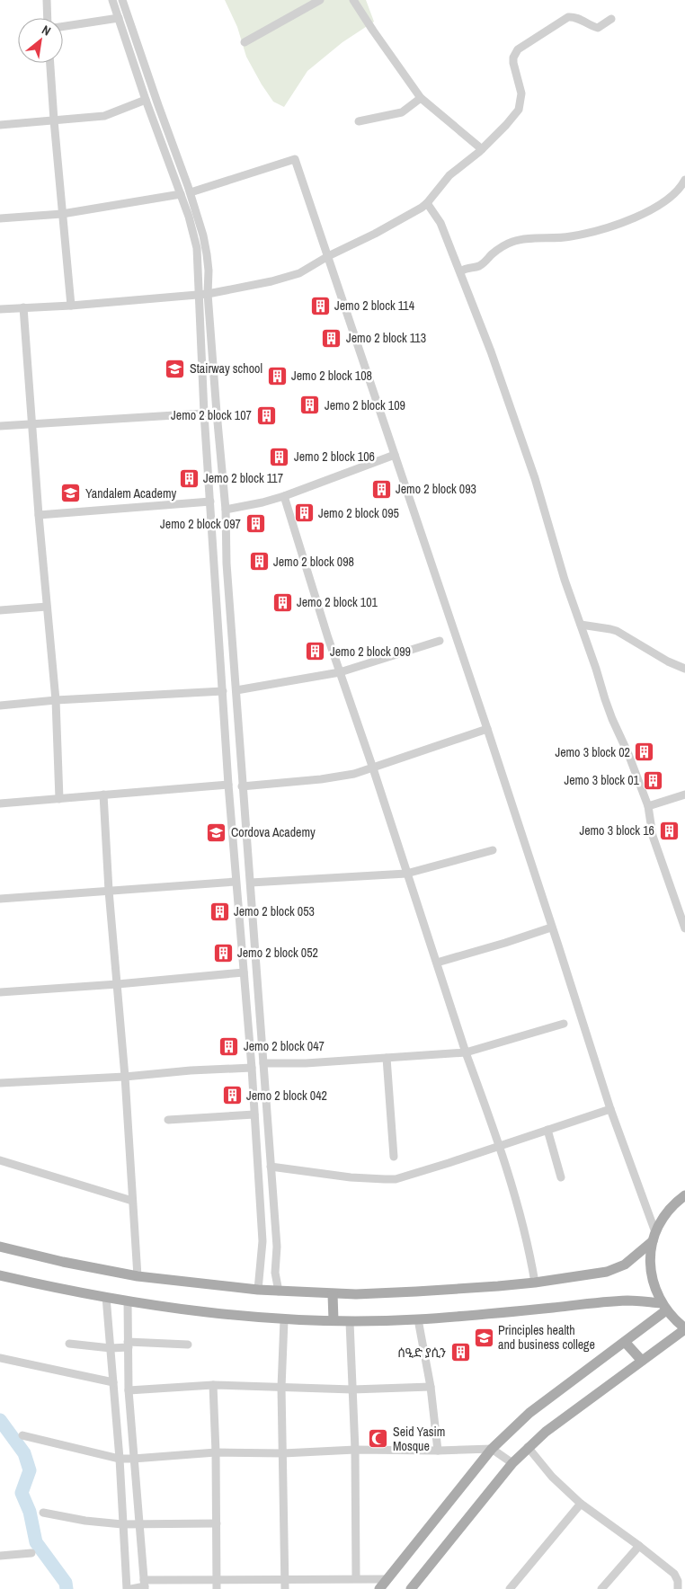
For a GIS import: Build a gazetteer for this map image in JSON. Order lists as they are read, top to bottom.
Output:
{
  "places": {
    "building": [
      "Jemo 2 block 114",
      "Jemo 2 block 113",
      "Jemo 2 block 108",
      "Jemo 2 block 109",
      "Jemo 2 block 107",
      "Jemo 2 block 106",
      "Jemo 2 block 117",
      "Jemo 2 block 093",
      "Jemo 2 block 095",
      "Jemo 2 block 097",
      "Jemo 2 block 098",
      "Jemo 2 block 101",
      "Jemo 2 block 099",
      "Jemo 3 block 02",
      "Jemo 3 block 01",
      "Jemo 3 block 16",
      "Jemo 2 block 053",
      "Jemo 2 block 052",
      "Jemo 2 block 047",
      "Jemo 2 block 042",
      "ሰዒድ ያሲን"
    ],
    "school or university": [
      "Stairway school",
      "Yandalem Academy",
      "Cordova Academy",
      "Principles health and business college"
    ],
    "mosque": ["Seid Yasim Mosque"]
  },
  "north": "top right"
}
